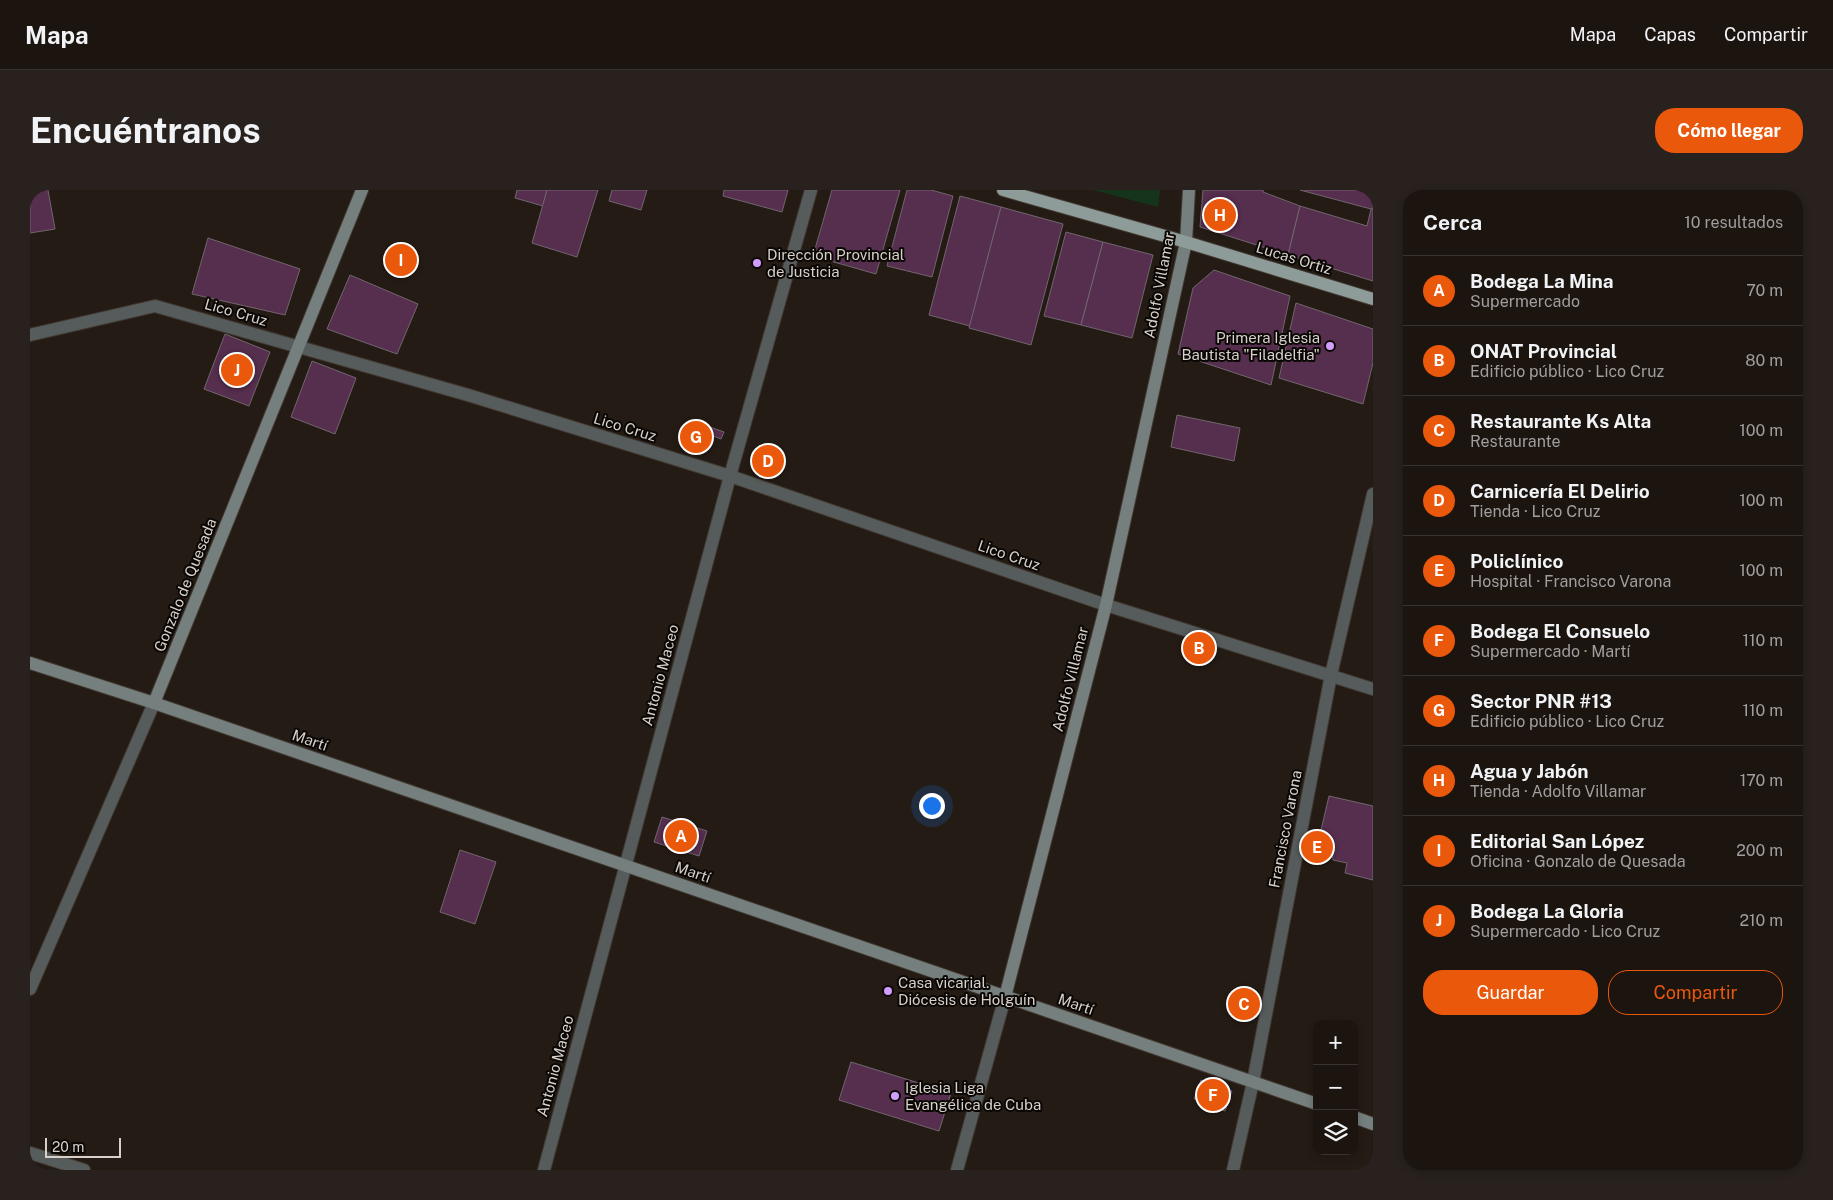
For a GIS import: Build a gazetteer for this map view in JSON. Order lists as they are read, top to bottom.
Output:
{
  "streets": {
    "main road": [
      "Lucas Ortiz",
      "Adolfo Villamar",
      "Gonzalo de Quesada",
      "Martí"
    ],
    "street": ["Lico Cruz", "Antonio Maceo", "Francisco Varona"]
  },
  "crossings": [
    ["Lucas Ortiz", "Adolfo Villamar"],
    ["Adolfo Villamar", "Lico Cruz"],
    ["Adolfo Villamar", "Martí"],
    ["Lico Cruz", "Gonzalo de Quesada"],
    ["Lico Cruz", "Antonio Maceo"],
    ["Lico Cruz", "Francisco Varona"],
    ["Gonzalo de Quesada", "Martí"],
    ["Antonio Maceo", "Martí"],
    ["Martí", "Francisco Varona"]
  ],
  "places": [
    "Dirección Provincial de Justicia",
    "Primera Iglesia Bautista \"Filadelfia\"",
    "Casa vicarial. Diócesis de Holguín",
    "Iglesia Liga Evangélica de Cuba"
  ],
  "scale_bar": "20 m",
  "page": {
    "header": "Mapa",
    "nav": ["Mapa", "Capas", "Compartir"],
    "buttons": [
      "Cómo llegar",
      ["Guardar", "Compartir"]
    ],
    "title": "Encuéntranos",
    "heading": ["Cerca", "10 resultados"],
    "pins": [
      "H",
      "I",
      "J",
      "G",
      "D",
      "B",
      "A",
      "E",
      "C",
      "F"
    ],
    "list": [
      {
        "mark": "A",
        "name": "Bodega La Mina",
        "note": "Supermercado",
        "value": "70 m"
      },
      {
        "mark": "B",
        "name": "ONAT Provincial",
        "note": "Edificio público · Lico Cruz",
        "value": "80 m"
      },
      {
        "mark": "C",
        "name": "Restaurante Ks Alta",
        "note": "Restaurante",
        "value": "100 m"
      },
      {
        "mark": "D",
        "name": "Carnicería El Delirio",
        "note": "Tienda · Lico Cruz",
        "value": "100 m"
      },
      {
        "mark": "E",
        "name": "Policlínico",
        "note": "Hospital · Francisco Varona",
        "value": "100 m"
      },
      {
        "mark": "F",
        "name": "Bodega El Consuelo",
        "note": "Supermercado · Martí",
        "value": "110 m"
      },
      {
        "mark": "G",
        "name": "Sector PNR #13",
        "note": "Edificio público · Lico Cruz",
        "value": "110 m"
      },
      {
        "mark": "H",
        "name": "Agua y Jabón",
        "note": "Tienda · Adolfo Villamar",
        "value": "170 m"
      },
      {
        "mark": "I",
        "name": "Editorial San López",
        "note": "Oficina · Gonzalo de Quesada",
        "value": "200 m"
      },
      {
        "mark": "J",
        "name": "Bodega La Gloria",
        "note": "Supermercado · Lico Cruz",
        "value": "210 m"
      }
    ],
    "map_buttons": ["+", "−"],
    "scale": "20 m"
  }
}
